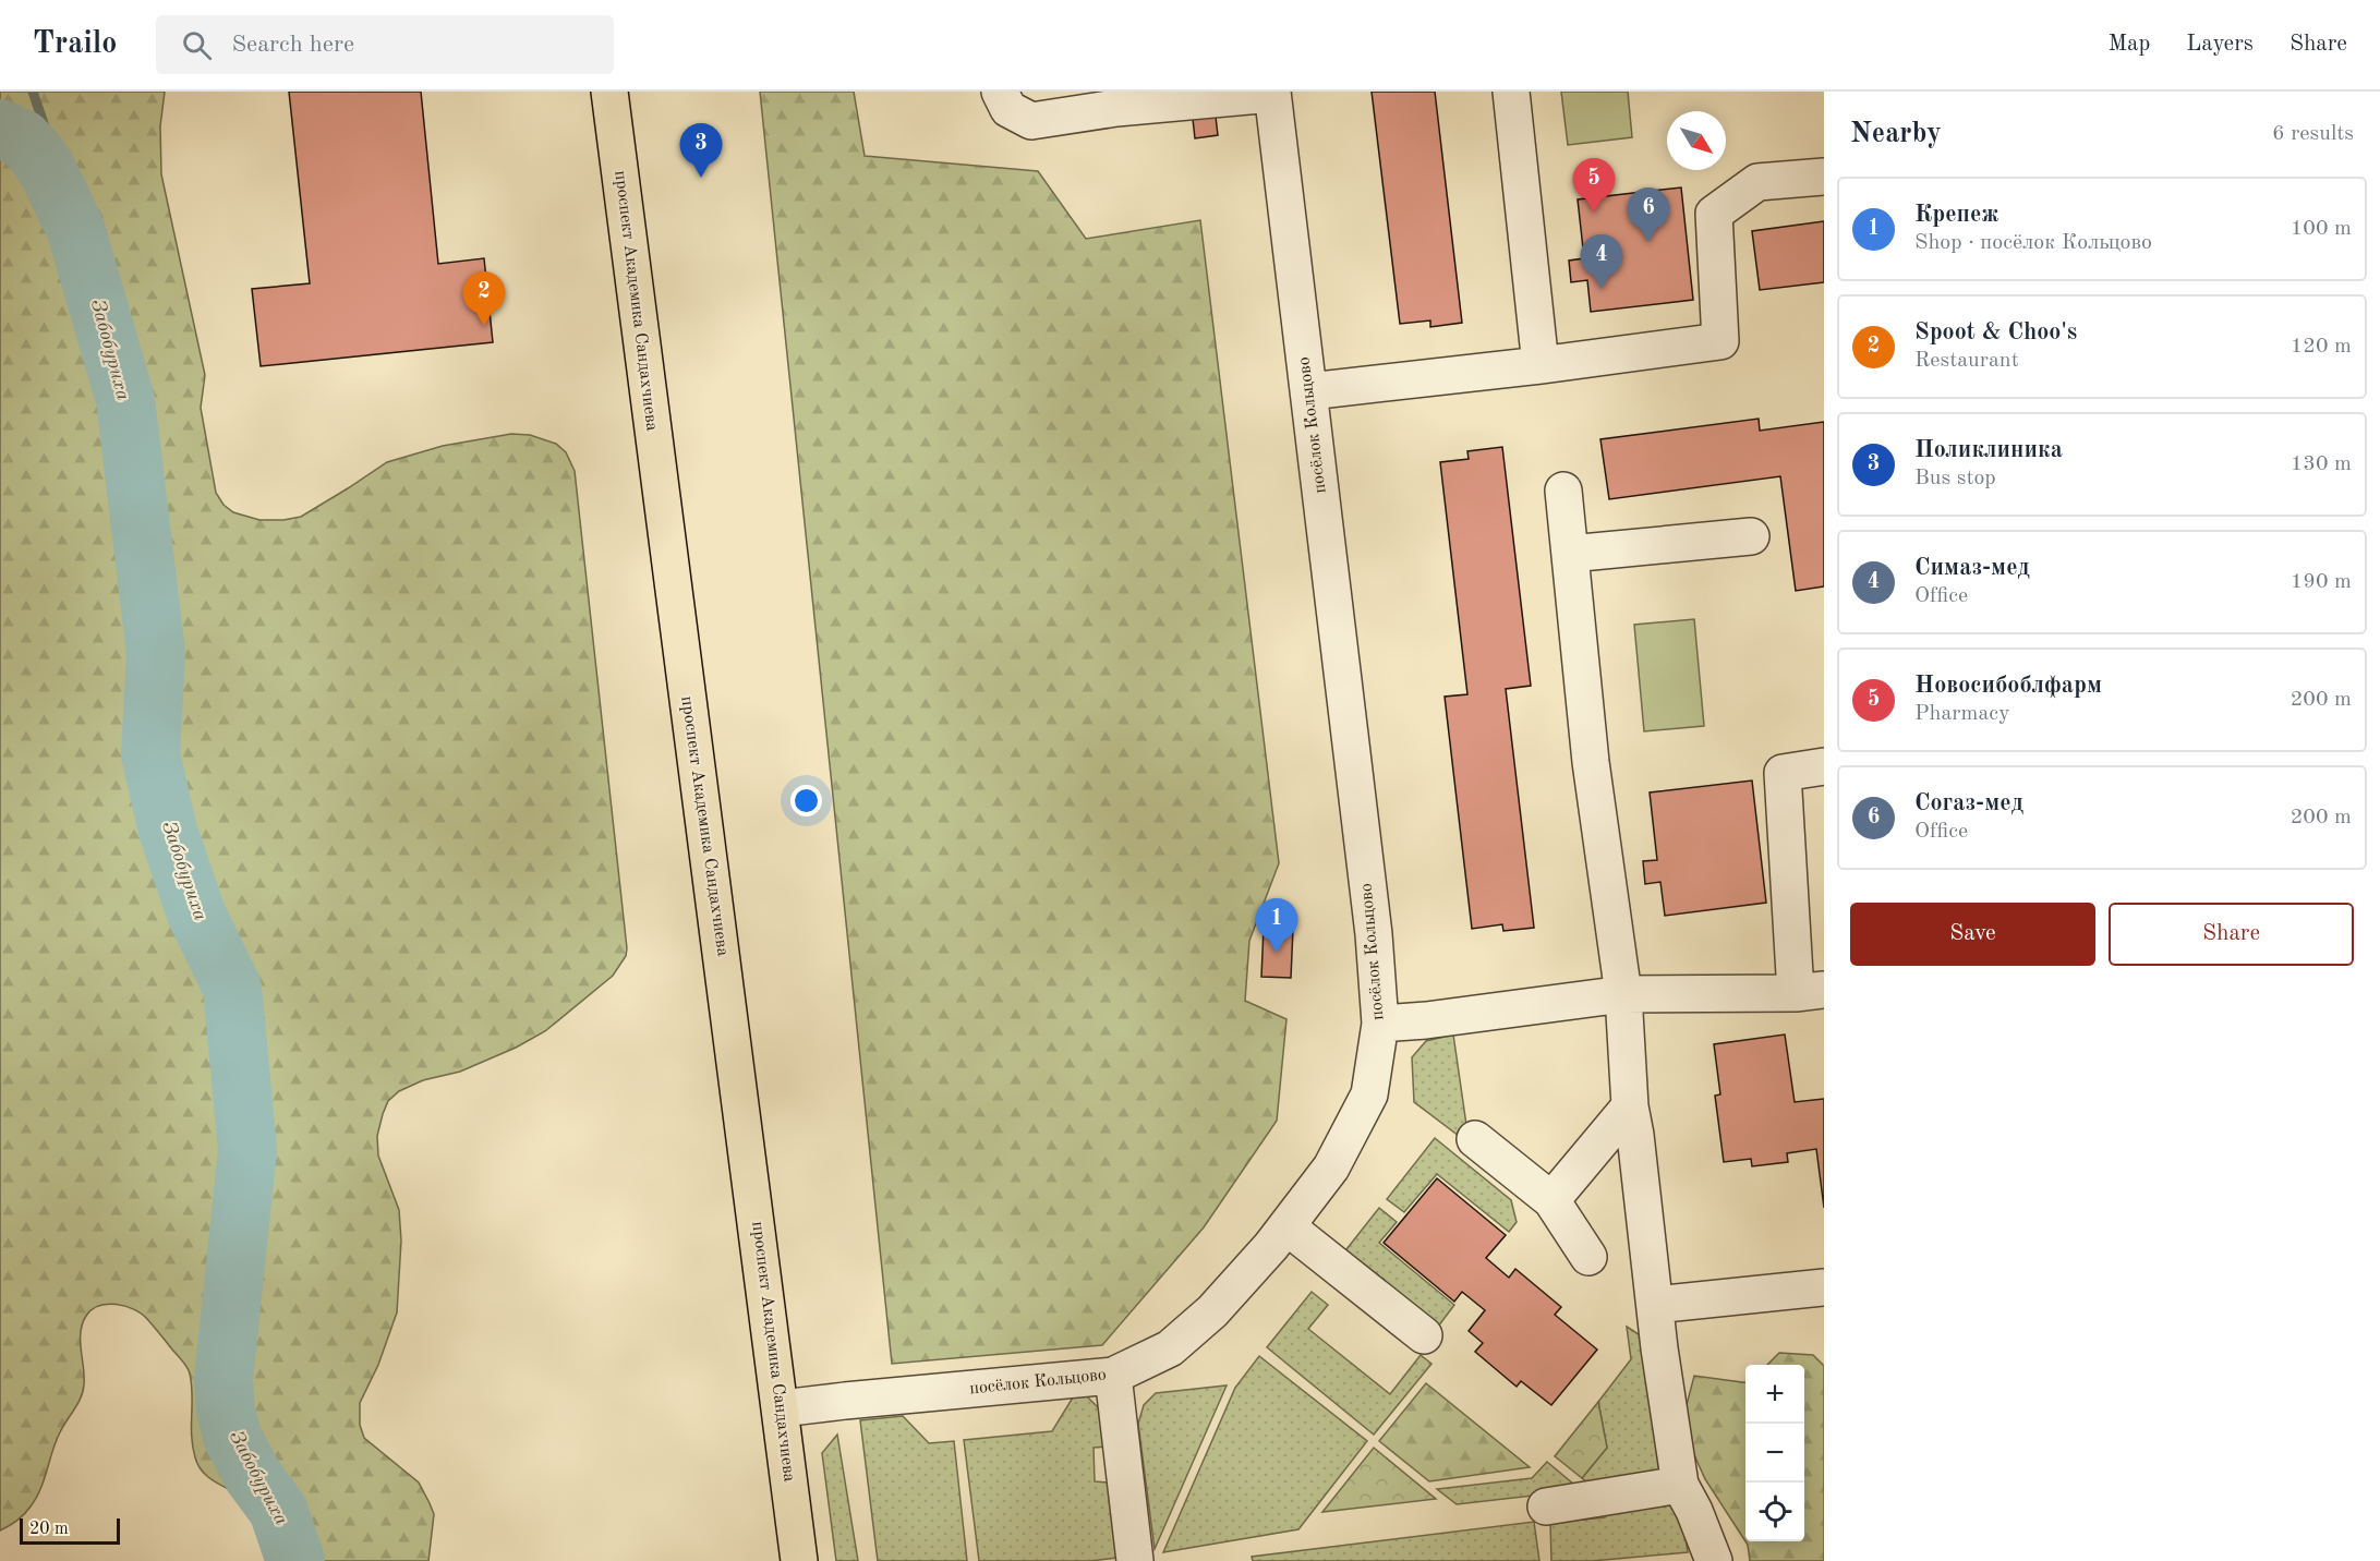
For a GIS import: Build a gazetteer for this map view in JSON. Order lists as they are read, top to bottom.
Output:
{
  "streets": {
    "main road": ["проспект Академика Сандахчиева"],
    "street": ["посёлок Кольцово"]
  },
  "crossings": [
    ["проспект Академика Сандахчиева", "посёлок Кольцово"]
  ],
  "water": ["Забобуриха"],
  "scale_bar": "20 m",
  "north": "bottom right",
  "page": {
    "header": "Trailo",
    "search": "Search here",
    "nav": ["Map", "Layers", "Share"],
    "heading": ["Nearby", "6 results"],
    "pins": [
      "3",
      "5",
      "6",
      "4",
      "2",
      "1"
    ],
    "list": [
      {
        "mark": "1",
        "name": "Крепеж",
        "note": "Shop · посёлок Кольцово",
        "value": "100 m"
      },
      {
        "mark": "2",
        "name": "Spoot & Choo's",
        "note": "Restaurant",
        "value": "120 m"
      },
      {
        "mark": "3",
        "name": "Поликлиника",
        "note": "Bus stop",
        "value": "130 m"
      },
      {
        "mark": "4",
        "name": "Симаз-мед",
        "note": "Office",
        "value": "190 m"
      },
      {
        "mark": "5",
        "name": "Новосибоблфарм",
        "note": "Pharmacy",
        "value": "200 m"
      },
      {
        "mark": "6",
        "name": "Согаз-мед",
        "note": "Office",
        "value": "200 m"
      }
    ],
    "buttons": ["Save", "Share"],
    "map_buttons": ["+", "−"],
    "scale": "20 m"
  }
}
